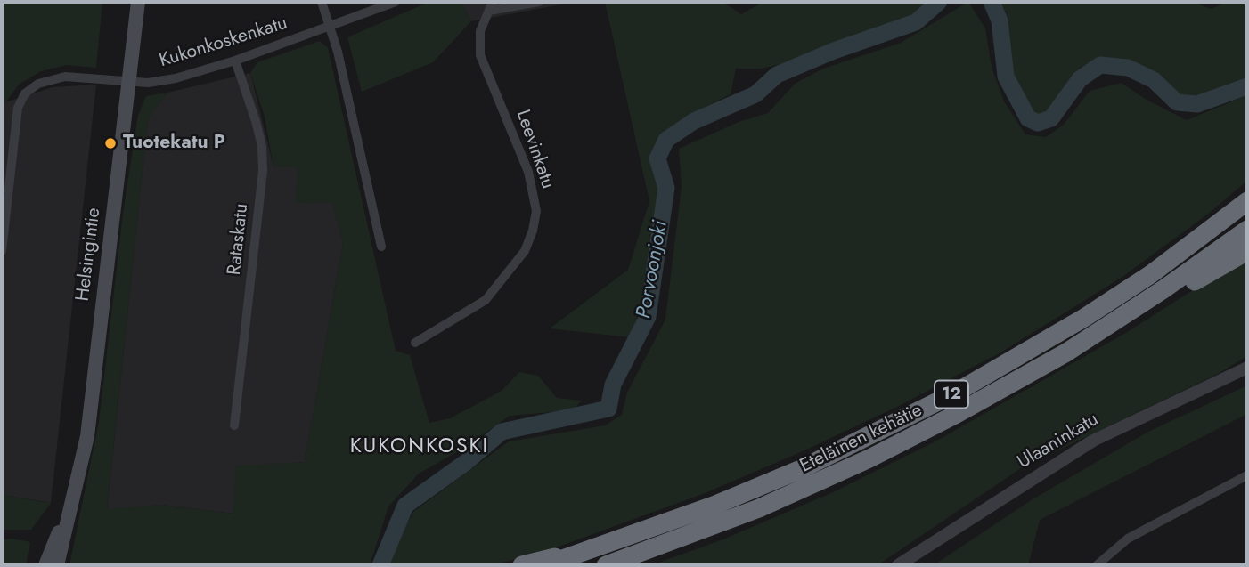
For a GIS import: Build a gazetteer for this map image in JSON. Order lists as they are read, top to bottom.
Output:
{
  "streets": {
    "highway": ["12", "Eteläinen kehätie"],
    "main road": ["Helsingintie"],
    "street": [
      "Kukonkoskenkatu",
      "Leevinkatu",
      "Rataskatu",
      "Ulaaninkatu"
    ]
  },
  "crossings": [
    ["Kukonkoskenkatu", "Rataskatu"],
    ["Kukonkoskenkatu", "Helsingintie"]
  ],
  "districts": ["KUKONKOSKI"],
  "water": ["Porvoonjoki"],
  "places": ["Tuotekatu P"]
}
